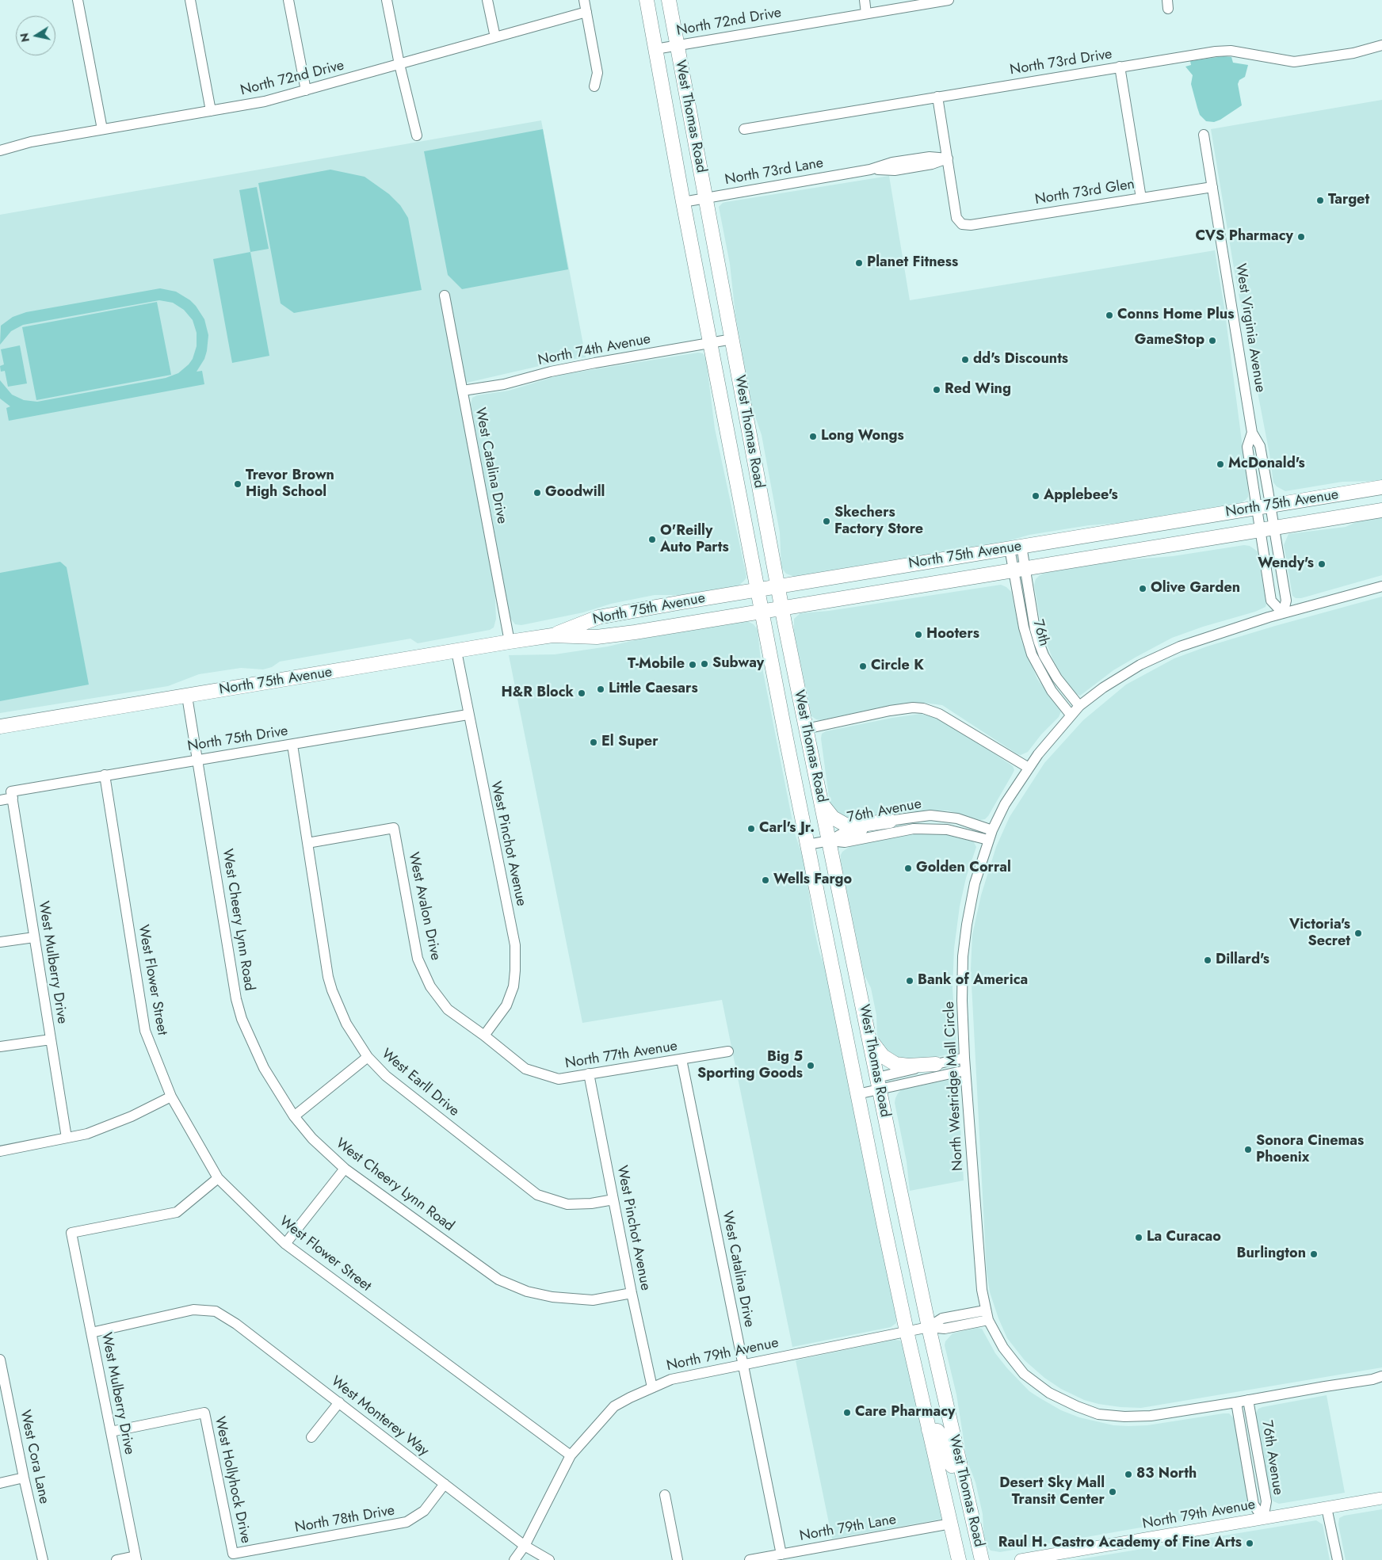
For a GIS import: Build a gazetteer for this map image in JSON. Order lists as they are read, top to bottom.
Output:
{
  "streets": {
    "main road": ["West Thomas Road", "North 75th Avenue"],
    "street": [
      "North 72nd Drive",
      "North 73rd Drive",
      "North 73rd Lane",
      "North 73rd Glen",
      "West Virginia Avenue",
      "North 74th Avenue",
      "West Catalina Drive",
      "76th",
      "North 75th Drive",
      "76th Avenue",
      "West Pinchot Avenue",
      "West Avalon Drive",
      "West Cheery Lynn Road",
      "West Mulberry Drive",
      "West Flower Street",
      "North 77th Avenue",
      "West Earll Drive",
      "North Westridge Mall Circle",
      "North 79th Avenue",
      "West Monterey Way",
      "West Cora Lane",
      "West Hollyhock Drive",
      "North 78th Drive",
      "North 79th Lane"
    ]
  },
  "crossings": [
    ["North 72nd Drive", "West Thomas Road"],
    ["West Thomas Road", "North 73rd Lane"],
    ["West Thomas Road", "North 74th Avenue"],
    ["West Thomas Road", "North 75th Avenue"],
    ["West Thomas Road", "76th Avenue"],
    ["West Thomas Road", "North 79th Avenue"],
    ["West Thomas Road", "North 79th Lane"],
    ["North 73rd Lane", "North 73rd Glen"],
    ["North 73rd Glen", "West Virginia Avenue"],
    ["West Virginia Avenue", "North 75th Avenue"],
    ["West Virginia Avenue", "North Westridge Mall Circle"],
    ["North 74th Avenue", "West Catalina Drive"],
    ["West Catalina Drive", "North 75th Avenue"],
    ["West Catalina Drive", "North 77th Avenue"],
    ["West Catalina Drive", "North 79th Avenue"],
    ["West Catalina Drive", "North 79th Lane"],
    ["North 75th Avenue", "76th"],
    ["North 75th Avenue", "West Pinchot Avenue"],
    ["North 75th Avenue", "West Cheery Lynn Road"],
    ["76th", "North Westridge Mall Circle"],
    ["North 75th Drive", "West Pinchot Avenue"],
    ["North 75th Drive", "West Cheery Lynn Road"],
    ["North 75th Drive", "West Mulberry Drive"],
    ["North 75th Drive", "West Flower Street"],
    ["North 75th Drive", "West Earll Drive"],
    ["76th Avenue", "North Westridge Mall Circle"],
    ["76th Avenue", "North 79th Avenue"],
    ["West Pinchot Avenue", "West Avalon Drive"],
    ["West Pinchot Avenue", "West Cheery Lynn Road"],
    ["West Pinchot Avenue", "North 77th Avenue"],
    ["West Pinchot Avenue", "West Earll Drive"],
    ["West Pinchot Avenue", "North 79th Avenue"],
    ["West Avalon Drive", "North 77th Avenue"],
    ["West Avalon Drive", "West Earll Drive"],
    ["West Mulberry Drive", "West Flower Street"],
    ["West Mulberry Drive", "West Monterey Way"],
    ["West Mulberry Drive", "West Hollyhock Drive"],
    ["West Flower Street", "North 79th Avenue"],
    ["North 79th Avenue", "West Monterey Way"],
    ["West Monterey Way", "North 78th Drive"],
    ["West Hollyhock Drive", "North 78th Drive"]
  ],
  "places": [
    "Target",
    "CVS Pharmacy",
    "Planet Fitness",
    "Conns Home Plus",
    "GameStop",
    "dd's Discounts",
    "Red Wing",
    "Long Wongs",
    "McDonald's",
    "Trevor Brown High School",
    "Goodwill",
    "Applebee's",
    "Skechers Factory Store",
    "O'Reilly Auto Parts",
    "Wendy's",
    "Olive Garden",
    "Hooters",
    "Subway",
    "T-Mobile",
    "Circle K",
    "Little Caesars",
    "H&R Block",
    "El Super",
    "Carl's Jr.",
    "Golden Corral",
    "Wells Fargo",
    "Victoria's Secret",
    "Dillard's",
    "Bank of America",
    "Big 5 Sporting Goods",
    "Sonora Cinemas Phoenix",
    "La Curacao",
    "Burlington",
    "Care Pharmacy",
    "83 North",
    "Desert Sky Mall Transit Center",
    "Raul H. Castro Academy of Fine Arts"
  ],
  "north": "left"
}
